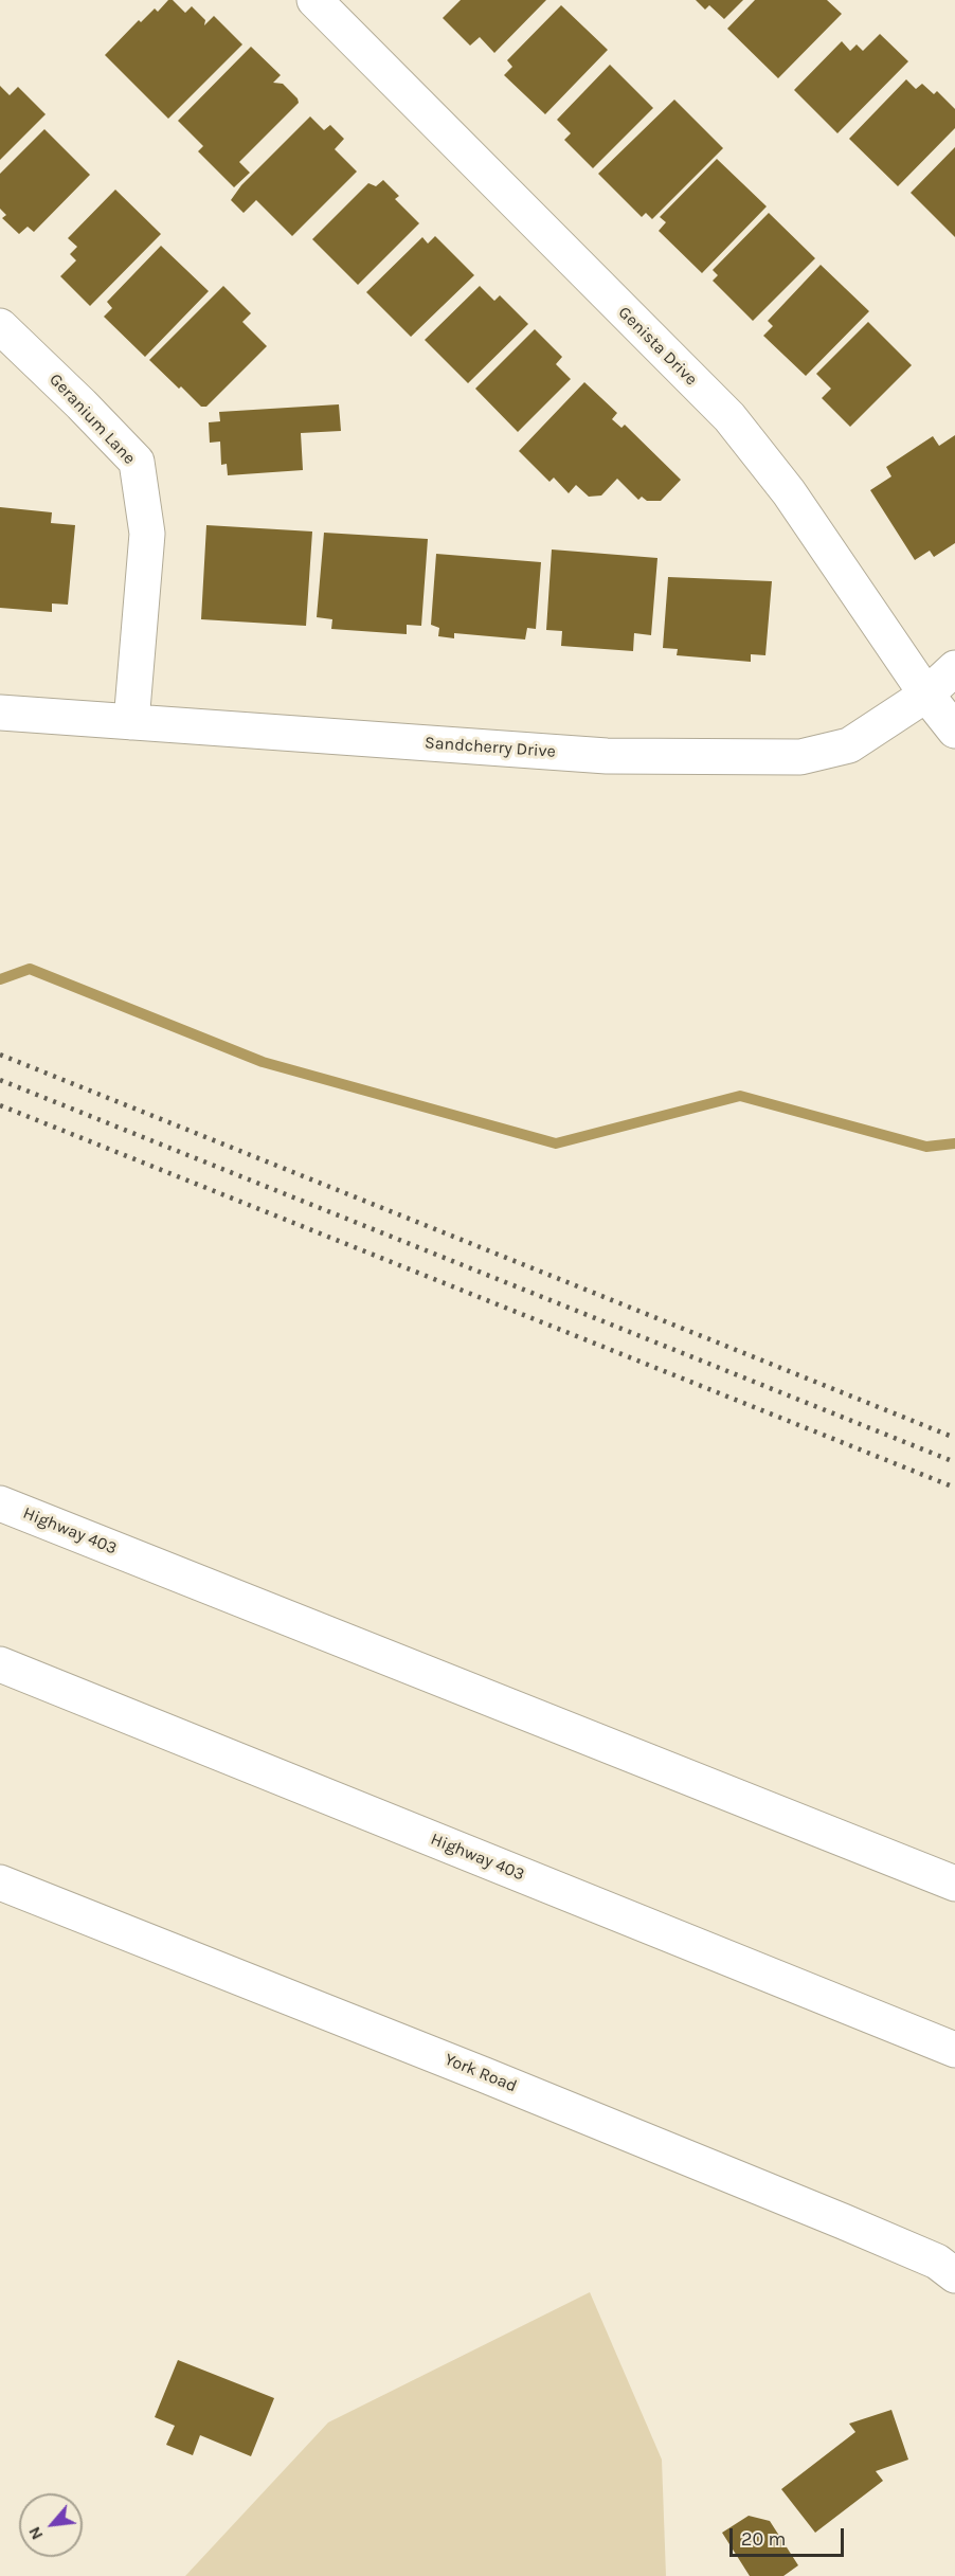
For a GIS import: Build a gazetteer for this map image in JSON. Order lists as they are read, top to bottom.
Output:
{
  "streets": {
    "main road": [
      "Genista Drive",
      "Geranium Lane",
      "Sandcherry Drive",
      "Highway 403",
      "York Road"
    ]
  },
  "crossings": [
    ["Genista Drive", "Sandcherry Drive"],
    ["Geranium Lane", "Sandcherry Drive"]
  ],
  "scale_bar": "20 m",
  "north": "bottom left"
}
